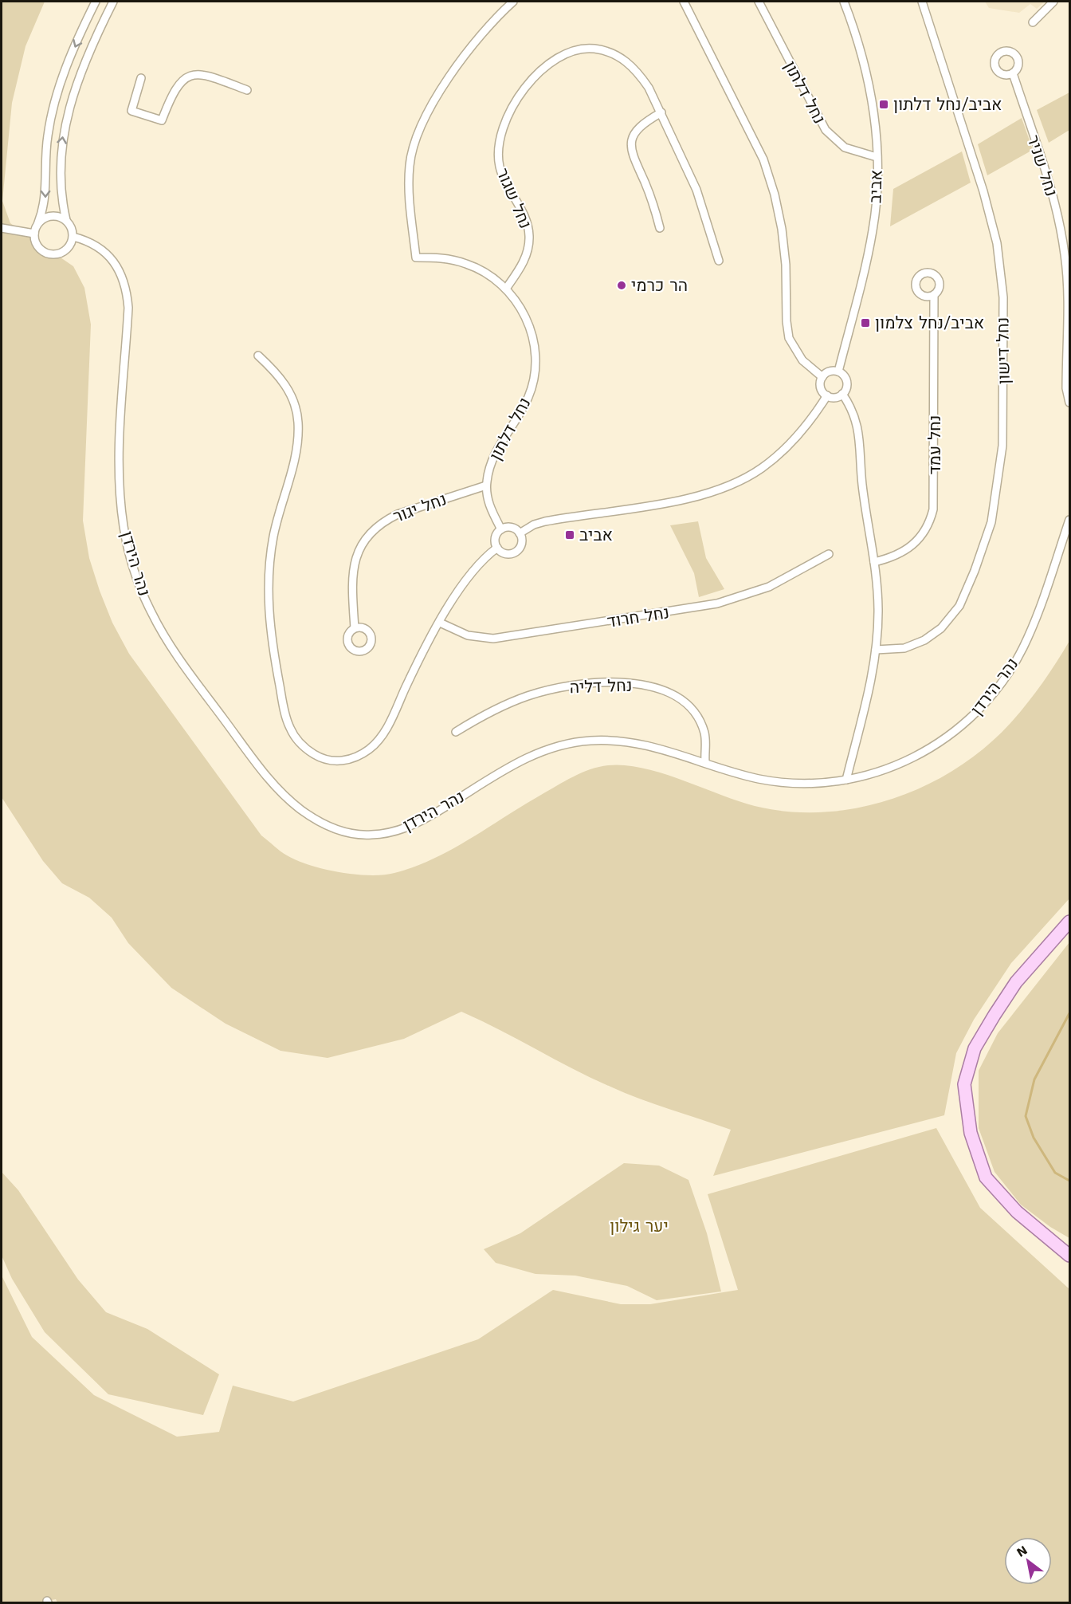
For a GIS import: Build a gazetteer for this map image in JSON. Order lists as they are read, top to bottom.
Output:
{
  "streets": {
    "street": [
      "נחל דלתון",
      "נחל שניר",
      "אביב",
      "נחל שגור",
      "נחל דישון",
      "נחל עמד",
      "נחל יגור",
      "נהר הירדן",
      "נחל חרוד",
      "נחל דליה"
    ]
  },
  "crossings": [
    ["נחל דלתון", "אביב"],
    ["נחל דלתון", "נחל שגור"],
    ["נחל דלתון", "נחל יגור"],
    ["נהר הירדן", "נחל דליה"]
  ],
  "parks": ["יער גילון"],
  "places": {
    "transit": ["אביב/נחל דלתון", "אביב/נחל צלמון", "אביב"],
    "other": ["הר כרמי"]
  },
  "north": "top left"
}
